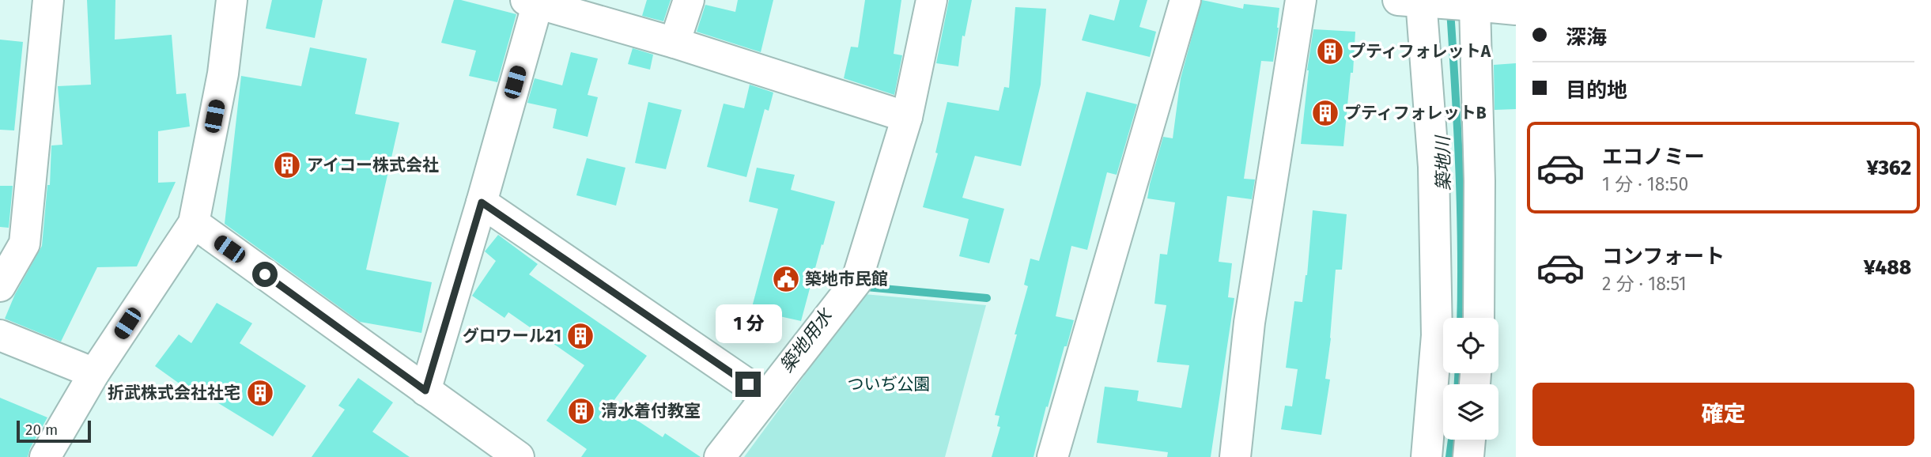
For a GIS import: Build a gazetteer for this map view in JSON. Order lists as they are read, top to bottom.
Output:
{
  "water": ["築地川", "築地用水"],
  "parks": ["ついぢ公園"],
  "places": {
    "building": [
      "プティフォレットA",
      "プティフォレットB",
      "アイコー株式会社",
      "グロワール21",
      "折武株式会社社宅",
      "清水着付教室"
    ],
    "public building": ["築地市民館"]
  },
  "scale_bar": "20 m",
  "page": {
    "banner": ["深海", "目的地"],
    "list": [
      {
        "name": "エコノミー",
        "note": "1 分 · 18:50",
        "value": "¥362"
      },
      {
        "name": "コンフォート",
        "note": "2 分 · 18:51",
        "value": "¥488"
      }
    ],
    "bubble": "1 分",
    "buttons": "確定",
    "scale": "20 m"
  }
}
